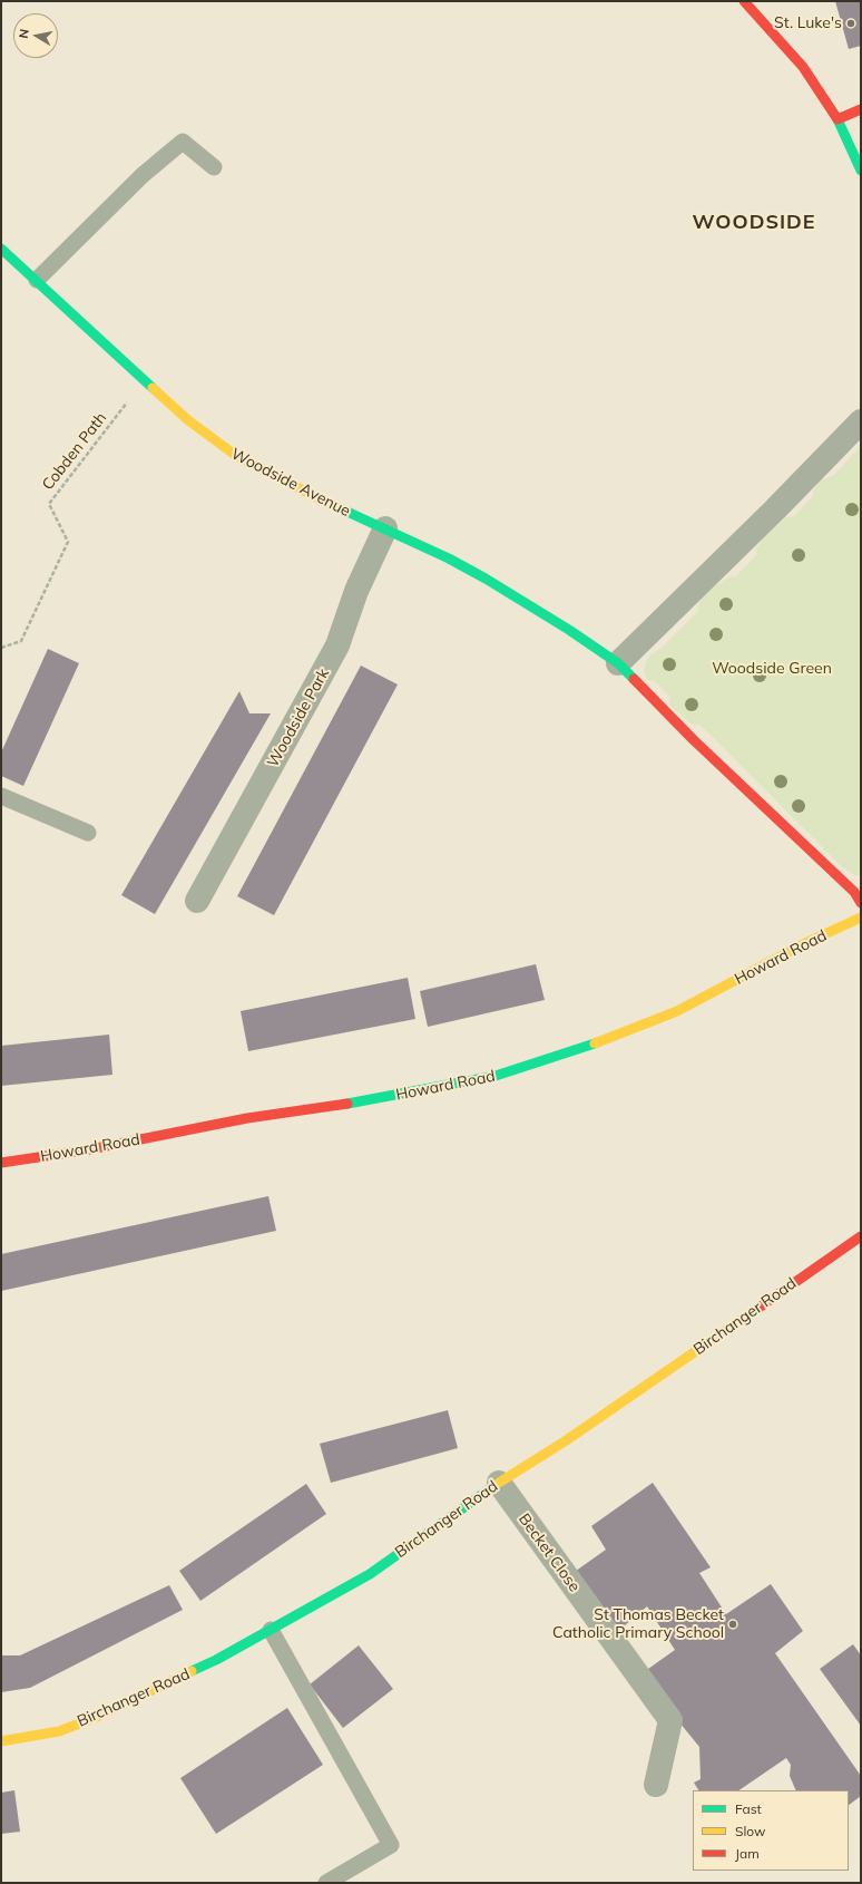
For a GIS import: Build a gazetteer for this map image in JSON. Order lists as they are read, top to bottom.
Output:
{
  "streets": {
    "street": [
      "Woodside Avenue",
      "Woodside Park",
      "Howard Road",
      "Birchanger Road",
      "Becket Close"
    ],
    "path": ["Cobden Path"]
  },
  "crossings": [
    ["Cobden Path", "Woodside Avenue"],
    ["Woodside Avenue", "Woodside Park"],
    ["Birchanger Road", "Becket Close"]
  ],
  "districts": ["WOODSIDE"],
  "parks": ["Woodside Green"],
  "places": ["St. Luke's", "St Thomas Becket Catholic Primary School"],
  "legend": ["Fast", "Slow", "Jam"],
  "north": "left"
}
